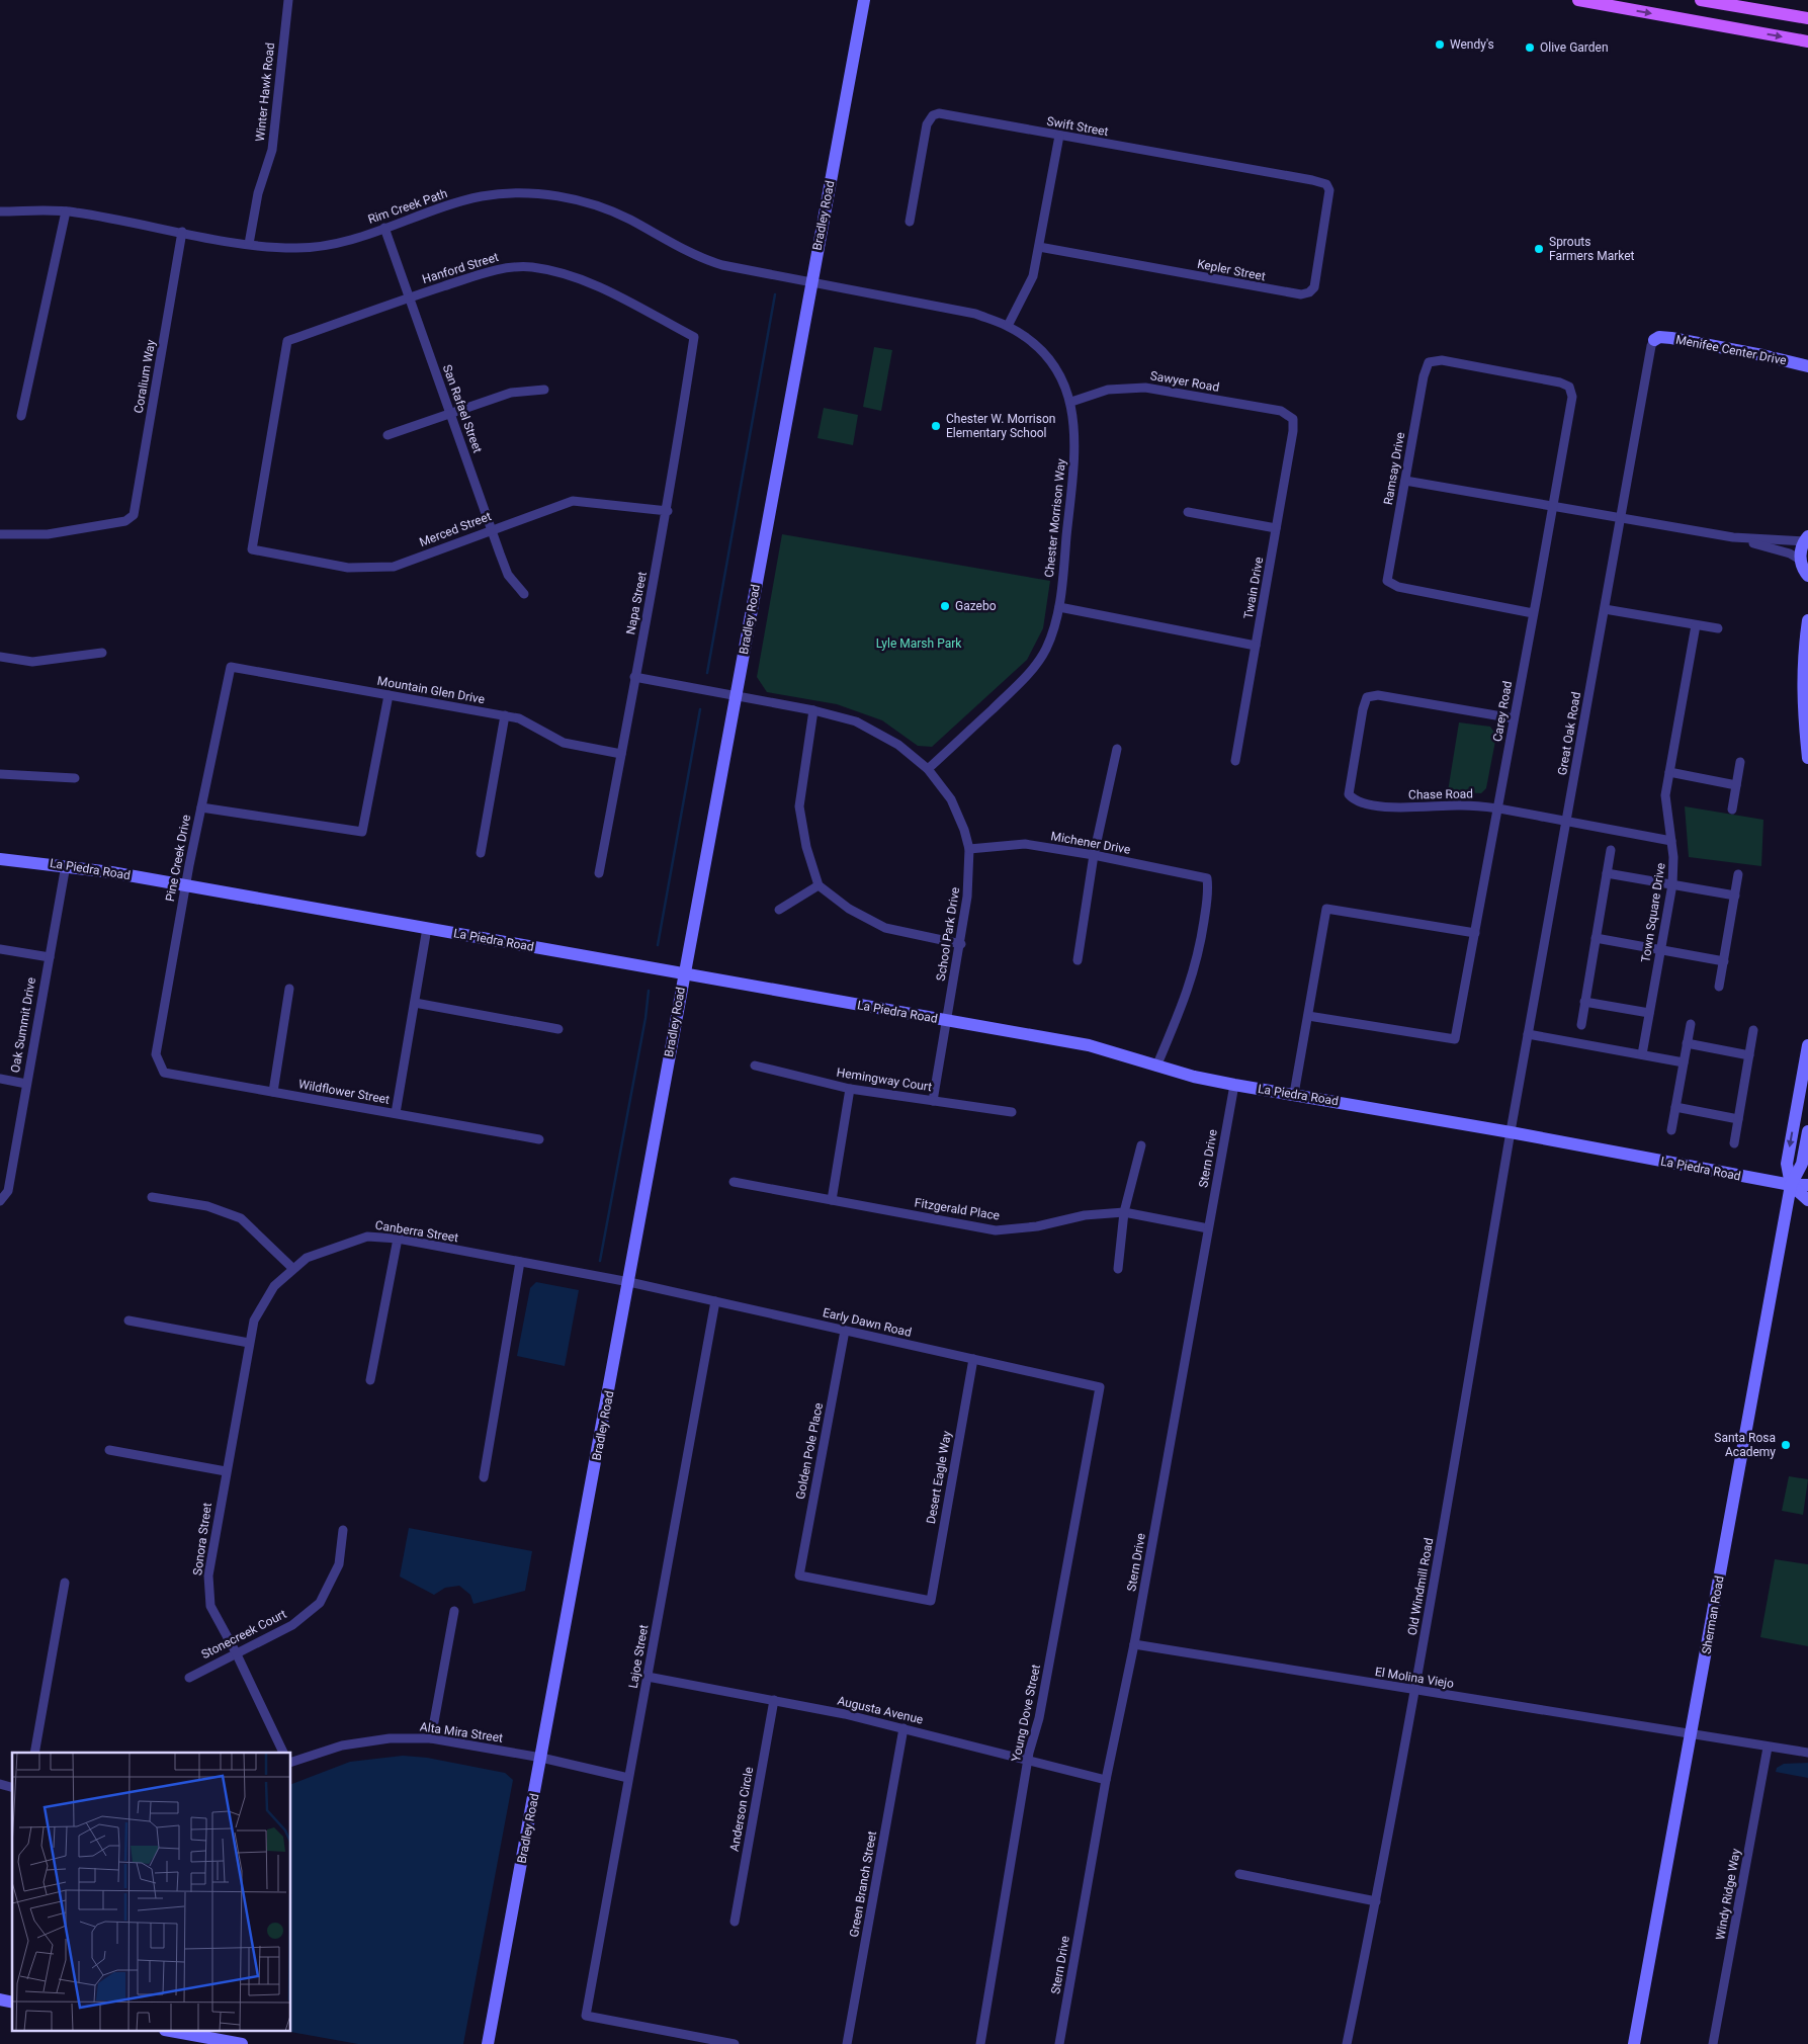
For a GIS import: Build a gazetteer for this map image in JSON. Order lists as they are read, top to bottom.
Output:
{
  "streets": {
    "street": [
      "Winter Hawk Road",
      "Swift Street",
      "Rim Creek Path",
      "Bradley Road",
      "Hanford Street",
      "Kepler Street",
      "Menifee Center Drive",
      "Coralium Way",
      "Sawyer Road",
      "San Rafael Street",
      "Ramsay Drive",
      "Chester Morrison Way",
      "Merced Street",
      "Twain Drive",
      "Napa Street",
      "Mountain Glen Drive",
      "Carey Road",
      "Great Oak Road",
      "Chase Road",
      "Michener Drive",
      "Pine Creek Drive",
      "La Piedra Road",
      "Town Square Drive",
      "School Park Drive",
      "Oak Summit Drive",
      "Hemingway Court",
      "Wildflower Street",
      "Stern Drive",
      "Fitzgerald Place",
      "Canberra Street",
      "Early Dawn Road",
      "Golden Pole Place",
      "Desert Eagle Way",
      "Sonora Street",
      "Old Windmill Road",
      "Sherman Road",
      "Stonecreek Court",
      "Lajoe Street",
      "El Molina Viejo",
      "Augusta Avenue",
      "Young Dove Street",
      "Alta Mira Street",
      "Anderson Circle",
      "Green Branch Street",
      "Windy Ridge Way"
    ]
  },
  "crossings": [
    ["Winter Hawk Road", "Rim Creek Path"],
    ["Swift Street", "Kepler Street"],
    ["Rim Creek Path", "Bradley Road"],
    ["Rim Creek Path", "Coralium Way"],
    ["Rim Creek Path", "San Rafael Street"],
    ["Rim Creek Path", "Chester Morrison Way"],
    ["Bradley Road", "Chester Morrison Way"],
    ["Bradley Road", "La Piedra Road"],
    ["Bradley Road", "School Park Drive"],
    ["Bradley Road", "Canberra Street"],
    ["Bradley Road", "Early Dawn Road"],
    ["Bradley Road", "Alta Mira Street"],
    ["Hanford Street", "San Rafael Street"],
    ["Hanford Street", "Merced Street"],
    ["Hanford Street", "Napa Street"],
    ["Menifee Center Drive", "Great Oak Road"],
    ["Sawyer Road", "Chester Morrison Way"],
    ["Sawyer Road", "Twain Drive"],
    ["San Rafael Street", "Merced Street"],
    ["Ramsay Drive", "Carey Road"],
    ["Chester Morrison Way", "School Park Drive"],
    ["Merced Street", "Napa Street"],
    ["Napa Street", "Mountain Glen Drive"],
    ["Napa Street", "School Park Drive"],
    ["Mountain Glen Drive", "Pine Creek Drive"],
    ["Carey Road", "Chase Road"],
    ["Great Oak Road", "Chase Road"],
    ["Great Oak Road", "La Piedra Road"],
    ["Great Oak Road", "Old Windmill Road"],
    ["Chase Road", "Town Square Drive"],
    ["Michener Drive", "La Piedra Road"],
    ["Michener Drive", "School Park Drive"],
    ["Pine Creek Drive", "La Piedra Road"],
    ["Pine Creek Drive", "Wildflower Street"],
    ["La Piedra Road", "School Park Drive"],
    ["La Piedra Road", "Oak Summit Drive"],
    ["La Piedra Road", "Stern Drive"],
    ["La Piedra Road", "Old Windmill Road"],
    ["La Piedra Road", "Sherman Road"],
    ["School Park Drive", "Hemingway Court"],
    ["Stern Drive", "Fitzgerald Place"],
    ["Stern Drive", "El Molina Viejo"],
    ["Stern Drive", "Augusta Avenue"],
    ["Canberra Street", "Early Dawn Road"],
    ["Canberra Street", "Sonora Street"],
    ["Early Dawn Road", "Golden Pole Place"],
    ["Early Dawn Road", "Desert Eagle Way"],
    ["Early Dawn Road", "Lajoe Street"],
    ["Early Dawn Road", "Young Dove Street"],
    ["Golden Pole Place", "Desert Eagle Way"],
    ["Sonora Street", "Stonecreek Court"],
    ["Old Windmill Road", "El Molina Viejo"],
    ["Sherman Road", "El Molina Viejo"],
    ["Lajoe Street", "Augusta Avenue"],
    ["Lajoe Street", "Alta Mira Street"],
    ["El Molina Viejo", "Windy Ridge Way"],
    ["Augusta Avenue", "Young Dove Street"],
    ["Augusta Avenue", "Anderson Circle"],
    ["Augusta Avenue", "Green Branch Street"]
  ],
  "parks": ["Lyle Marsh Park"],
  "places": [
    "Wendy's",
    "Olive Garden",
    "Sprouts Farmers Market",
    "Chester W. Morrison Elementary School",
    "Gazebo",
    "Santa Rosa Academy"
  ]
}
